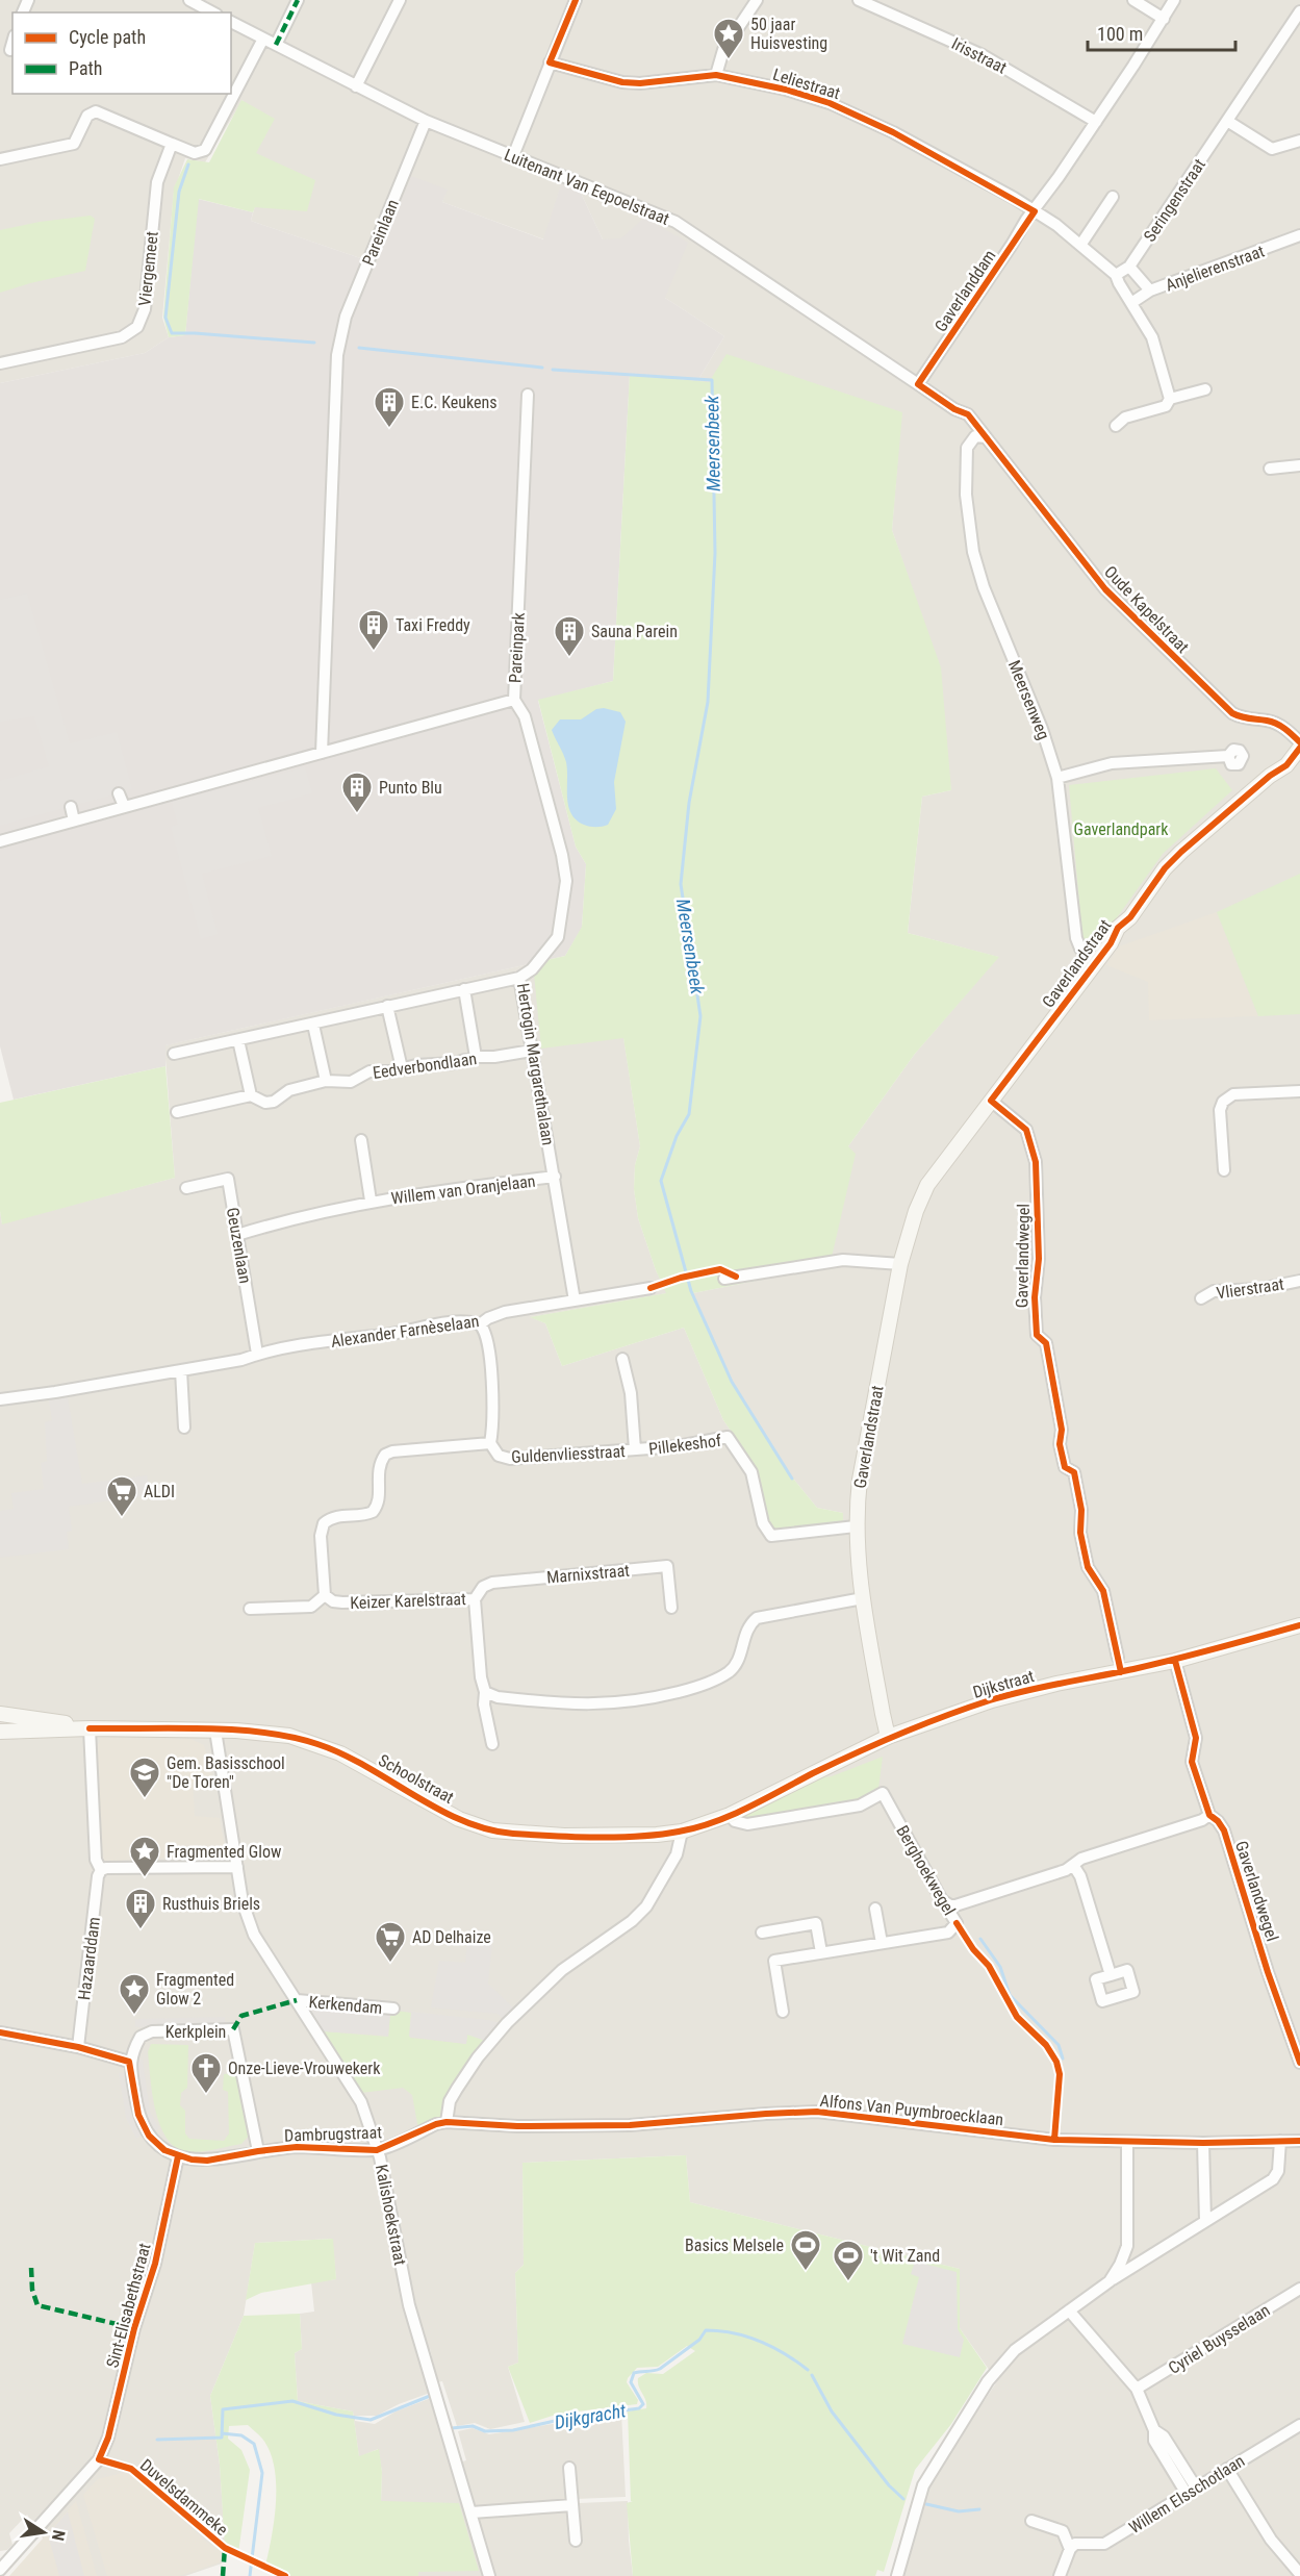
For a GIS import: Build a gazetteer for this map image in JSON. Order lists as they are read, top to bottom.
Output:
{
  "streets": {
    "main road": ["Gaverlandstraat", "Dijkstraat", "Schoolstraat"],
    "street": [
      "Irisstraat",
      "Leliestraat",
      "Luitenant Van Eepoelstraat",
      "Seringenstraat",
      "Pareinlaan",
      "Anjelierenstraat",
      "Viergemeet",
      "Gaverlanddam",
      "Oude Kapelstraat",
      "Pareinpark",
      "Meersenweg",
      "Hertogin Margarethalaan",
      "Eedverbondlaan",
      "Willem van Oranjelaan",
      "Geuzenlaan",
      "Gaverlandwegel",
      "Vlierstraat",
      "Alexander Farnèselaan",
      "Pillekeshof",
      "Guldenvliesstraat",
      "Marnixstraat",
      "Keizer Karelstraat",
      "Berghoekwegel",
      "Hazaarddam",
      "Kerkendam",
      "Kerkplein",
      "Alfons Van Puymbroecklaan",
      "Dambrugstraat",
      "Kalishoekstraat",
      "Sint-Elisabethstraat",
      "Cyriel Buysselaan",
      "Willem Elsschotlaan"
    ],
    "cycle path": ["Duvelsdammeke"]
  },
  "crossings": [
    ["Irisstraat", "Gaverlanddam"],
    ["Leliestraat", "Seringenstraat"],
    ["Leliestraat", "Anjelierenstraat"],
    ["Leliestraat", "Gaverlanddam"],
    ["Luitenant Van Eepoelstraat", "Pareinlaan"],
    ["Luitenant Van Eepoelstraat", "Gaverlanddam"],
    ["Luitenant Van Eepoelstraat", "Oude Kapelstraat"],
    ["Pareinlaan", "Pareinpark"],
    ["Pareinpark", "Hertogin Margarethalaan"],
    ["Meersenweg", "Gaverlandstraat"],
    ["Gaverlandstraat", "Gaverlandwegel"],
    ["Gaverlandstraat", "Pillekeshof"],
    ["Gaverlandstraat", "Dijkstraat"],
    ["Hertogin Margarethalaan", "Eedverbondlaan"],
    ["Hertogin Margarethalaan", "Willem van Oranjelaan"],
    ["Hertogin Margarethalaan", "Alexander Farnèselaan"],
    ["Willem van Oranjelaan", "Geuzenlaan"],
    ["Geuzenlaan", "Alexander Farnèselaan"],
    ["Gaverlandwegel", "Dijkstraat"],
    ["Pillekeshof", "Guldenvliesstraat"],
    ["Guldenvliesstraat", "Keizer Karelstraat"],
    ["Marnixstraat", "Keizer Karelstraat"],
    ["Dijkstraat", "Schoolstraat"],
    ["Dijkstraat", "Berghoekwegel"],
    ["Schoolstraat", "Berghoekwegel"],
    ["Schoolstraat", "Hazaarddam"],
    ["Schoolstraat", "Kalishoekstraat"],
    ["Kerkendam", "Kalishoekstraat"],
    ["Kerkplein", "Dambrugstraat"],
    ["Kerkplein", "Sint-Elisabethstraat"],
    ["Alfons Van Puymbroecklaan", "Dambrugstraat"],
    ["Dambrugstraat", "Kalishoekstraat"],
    ["Dambrugstraat", "Sint-Elisabethstraat"]
  ],
  "water": ["Meersenbeek", "Dijkgracht"],
  "parks": ["Gaverlandpark"],
  "places": {
    "place": ["50 jaar Huisvesting", "Fragmented Glow", "Fragmented Glow 2"],
    "building": [
      "E.C. Keukens",
      "Taxi Freddy",
      "Sauna Parein",
      "Punto Blu",
      "Rusthuis Briels"
    ],
    "supermarket": ["ALDI", "AD Delhaize"],
    "school or university": ["Gem. Basisschool \"De Toren\""],
    "church": ["Onze-Lieve-Vrouwekerk"],
    "sports": ["Basics Melsele", "'t Wit Zand"]
  },
  "legend": ["Cycle path", "Path"],
  "scale_bar": "100 m",
  "north": "right"
}
